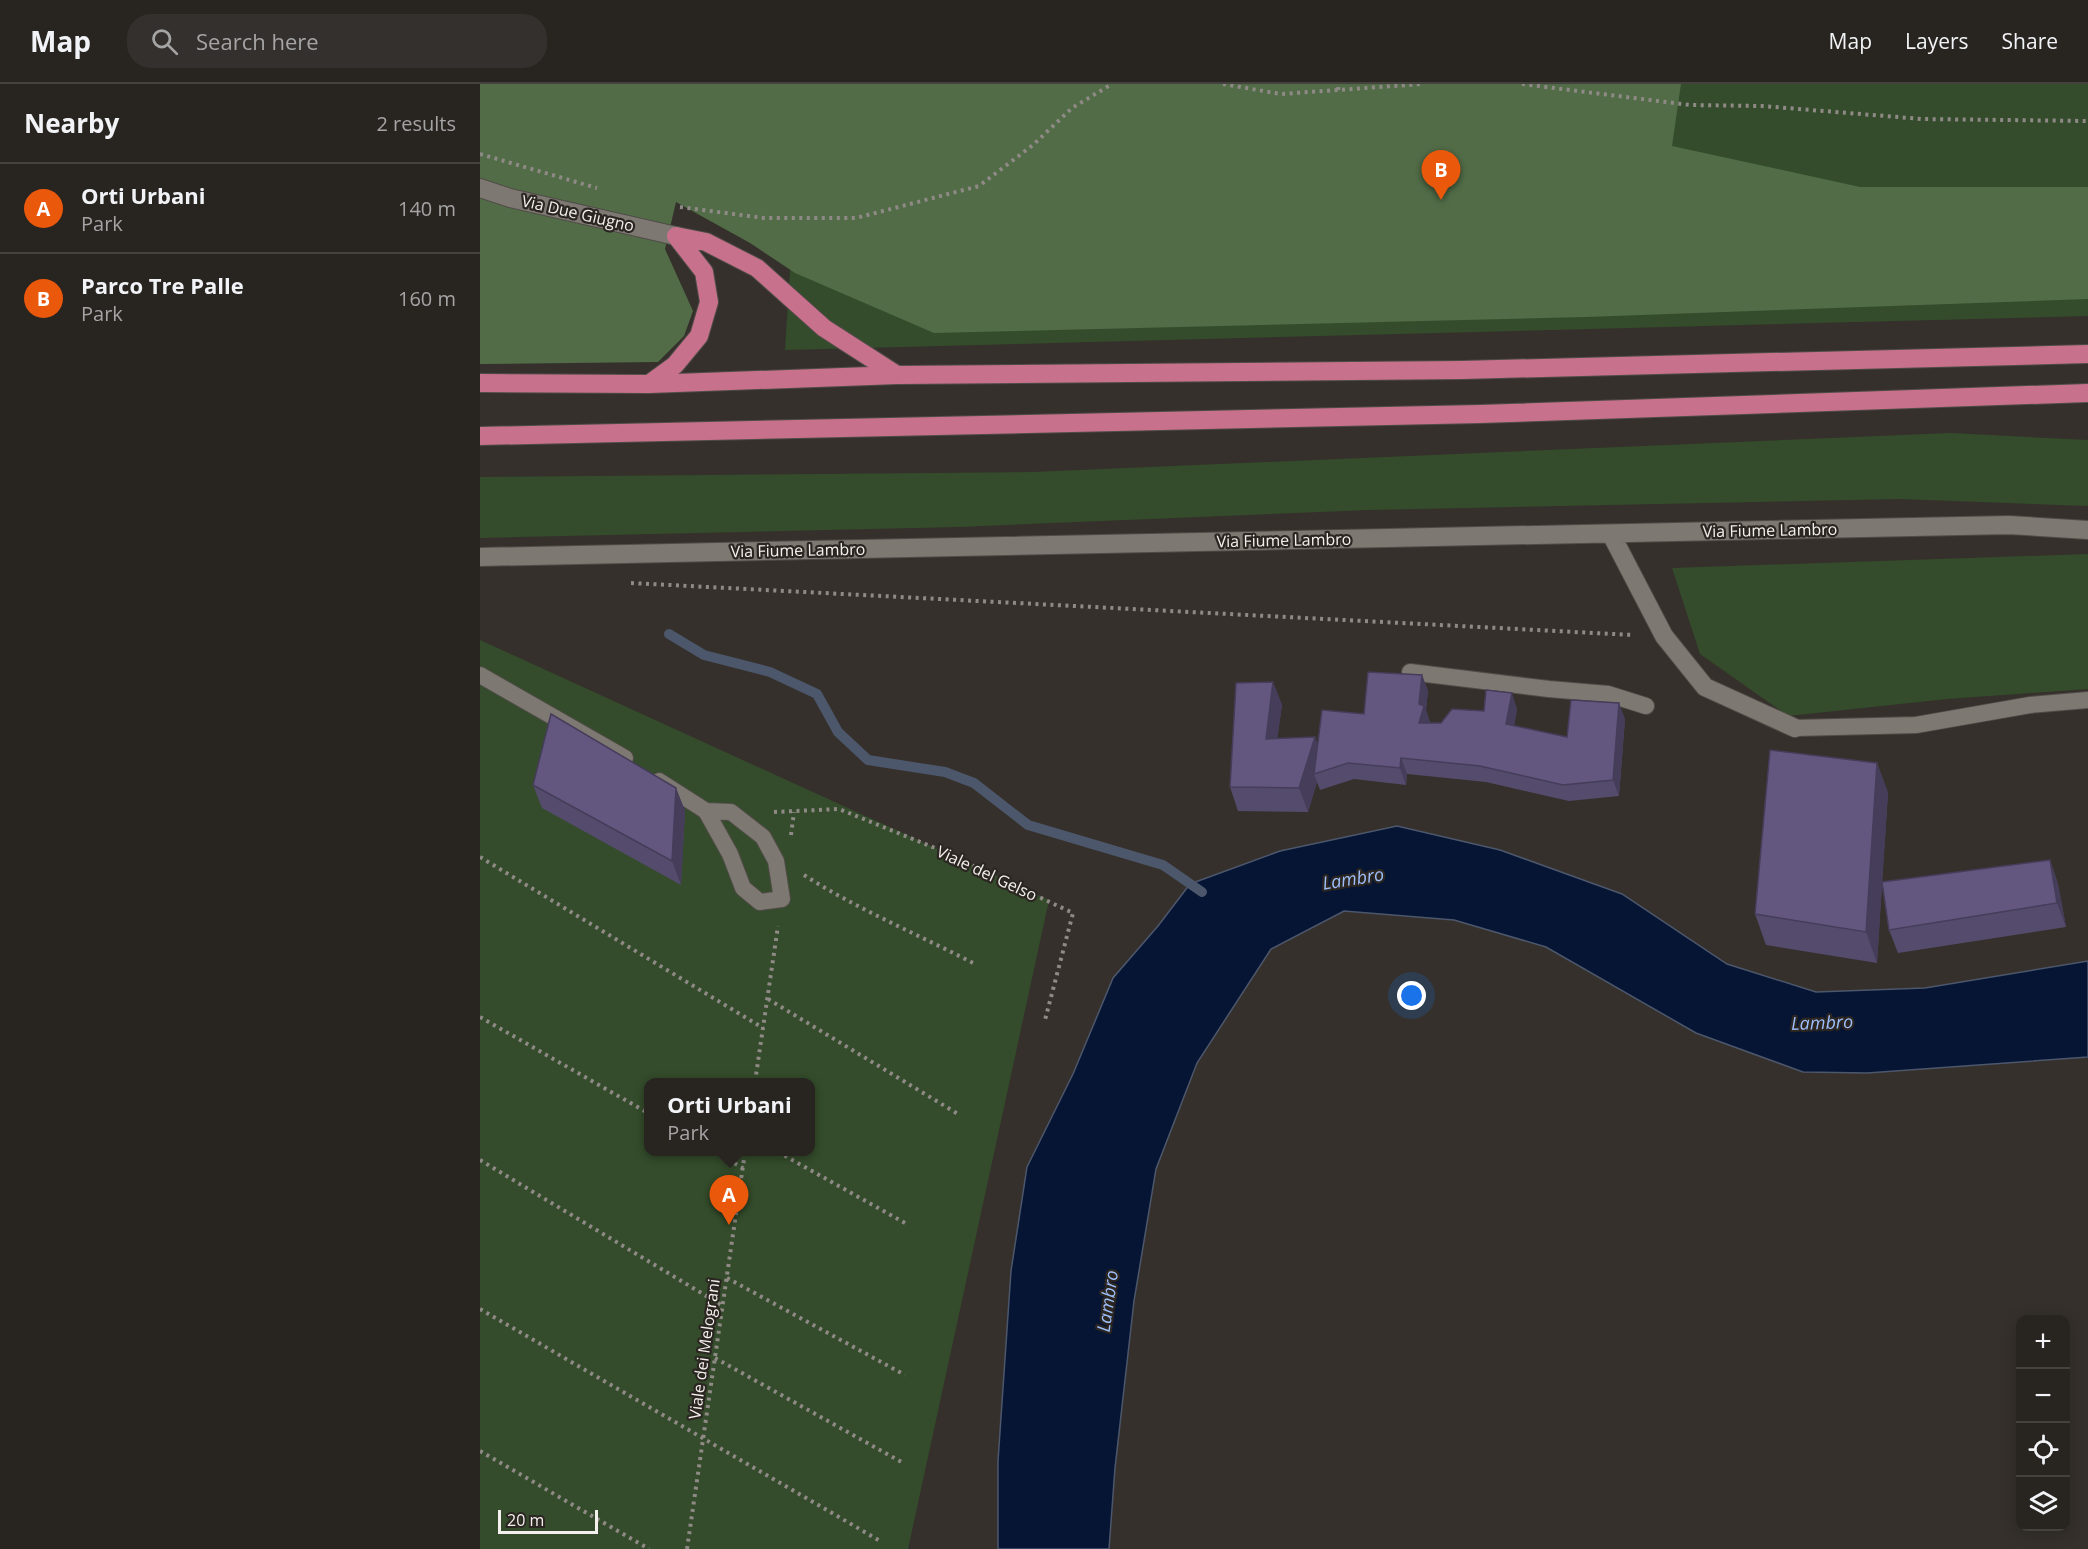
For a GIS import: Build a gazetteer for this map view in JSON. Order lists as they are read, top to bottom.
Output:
{
  "streets": {
    "street": ["Via Due Giugno", "Via Fiume Lambro"],
    "path": ["Viale del Gelso", "Viale dei Melograni"]
  },
  "water": ["Lambro"],
  "scale_bar": "20 m",
  "page": {
    "header": "Map",
    "search": "Search here",
    "nav": ["Map", "Layers", "Share"],
    "heading": ["Nearby", "2 results"],
    "pins": ["B", "A"],
    "list": [
      {
        "mark": "A",
        "name": "Orti Urbani",
        "note": "Park",
        "value": "140 m"
      },
      {
        "mark": "B",
        "name": "Parco Tre Palle",
        "note": "Park",
        "value": "160 m"
      }
    ],
    "popup": ["Orti Urbani", "Park"],
    "map_buttons": ["+", "−"],
    "scale": "20 m"
  }
}
